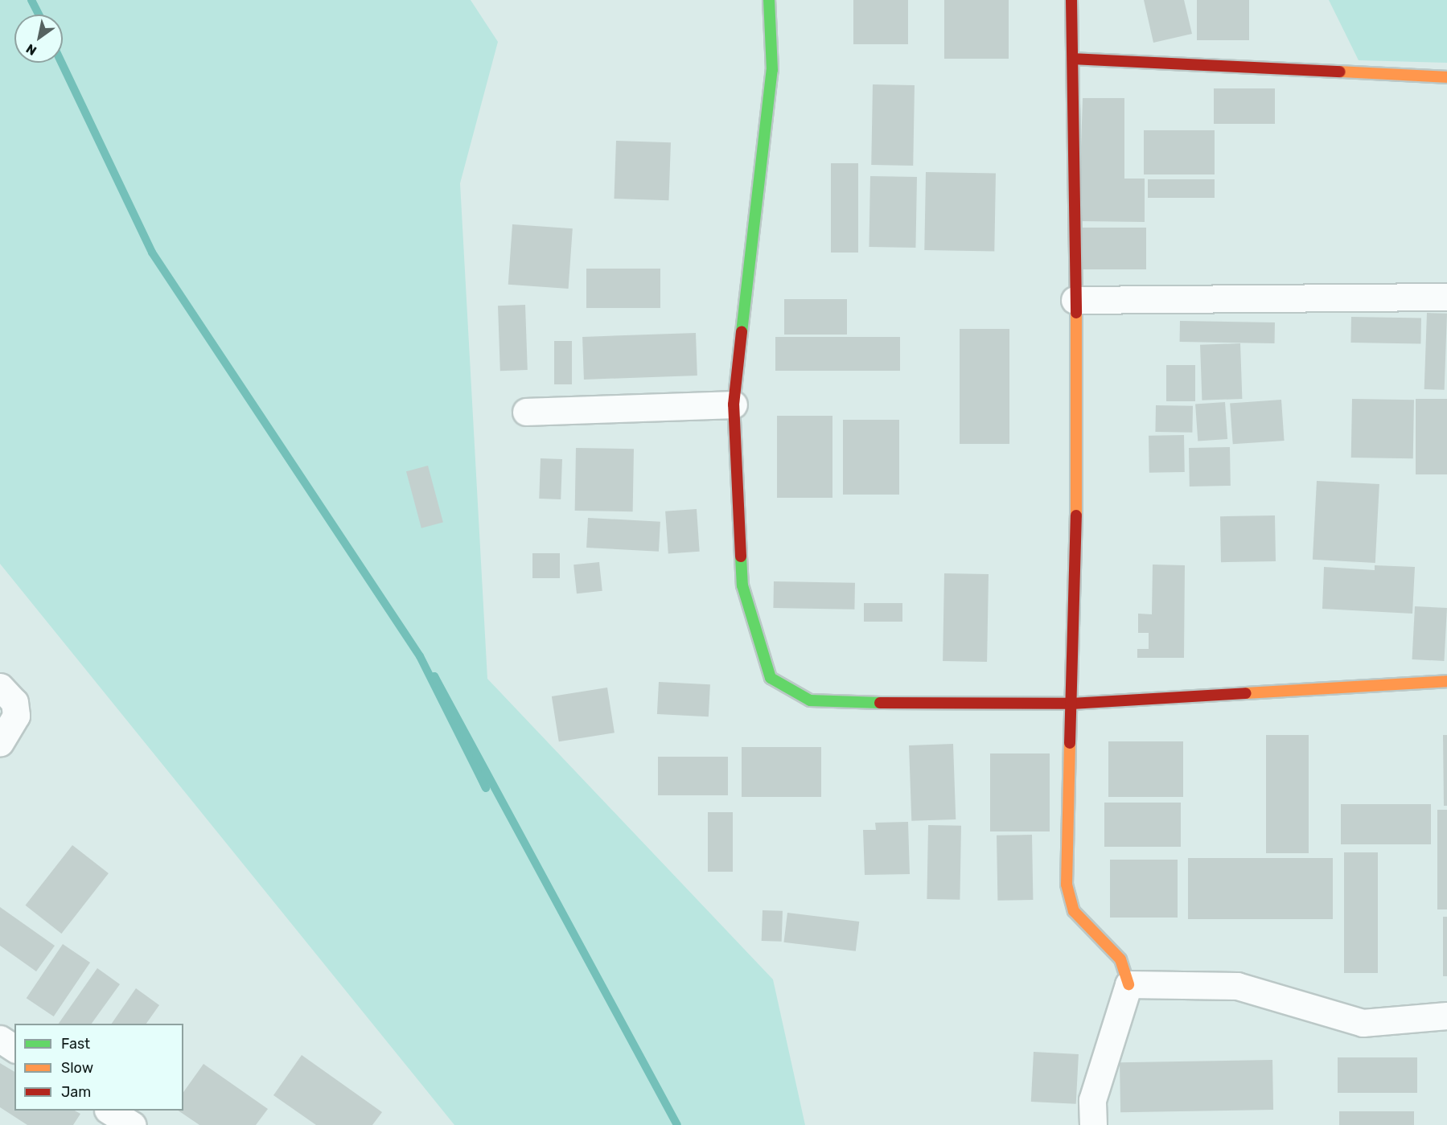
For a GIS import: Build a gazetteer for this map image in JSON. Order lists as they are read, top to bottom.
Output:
{
  "legend": ["Fast", "Slow", "Jam"],
  "north": "bottom left"
}
